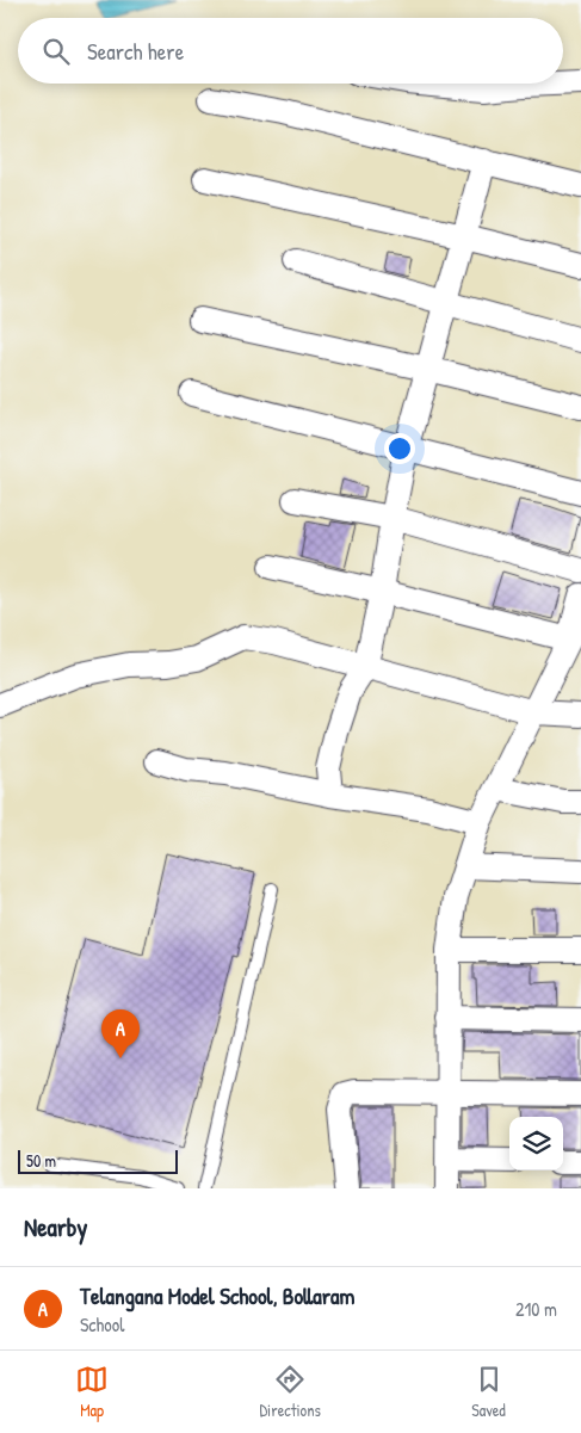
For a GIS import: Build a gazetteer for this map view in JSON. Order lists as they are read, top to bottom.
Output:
{
  "scale_bar": "50 m",
  "page": {
    "search": "Search here",
    "pins": "A",
    "scale": "50 m",
    "heading": "Nearby",
    "list": [
      {
        "mark": "A",
        "name": "Telangana Model School, Bollaram",
        "note": "School",
        "value": "210 m"
      }
    ],
    "nav": ["Map", "Directions", "Saved"]
  }
}
